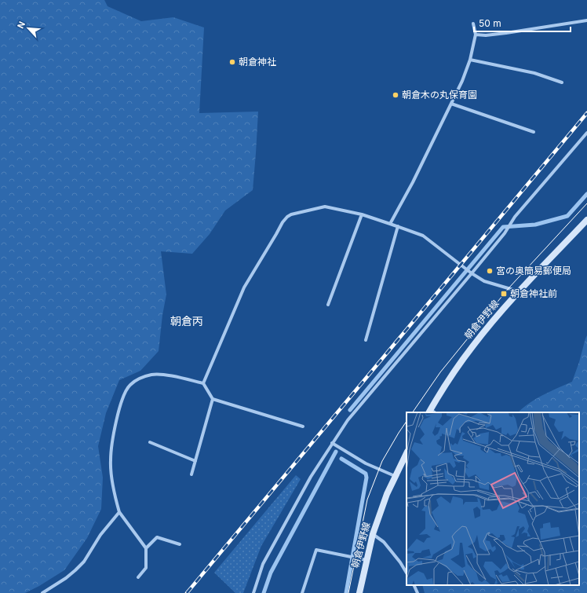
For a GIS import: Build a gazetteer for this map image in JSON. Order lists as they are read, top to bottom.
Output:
{
  "streets": {
    "main road": ["朝倉伊野線"]
  },
  "districts": ["朝倉丙"],
  "places": {
    "other": ["朝倉神社", "朝倉木の丸保育園", "宮の奥簡易郵便局"],
    "transit": ["朝倉神社前"]
  },
  "scale_bar": "50 m",
  "north": "top left"
}
